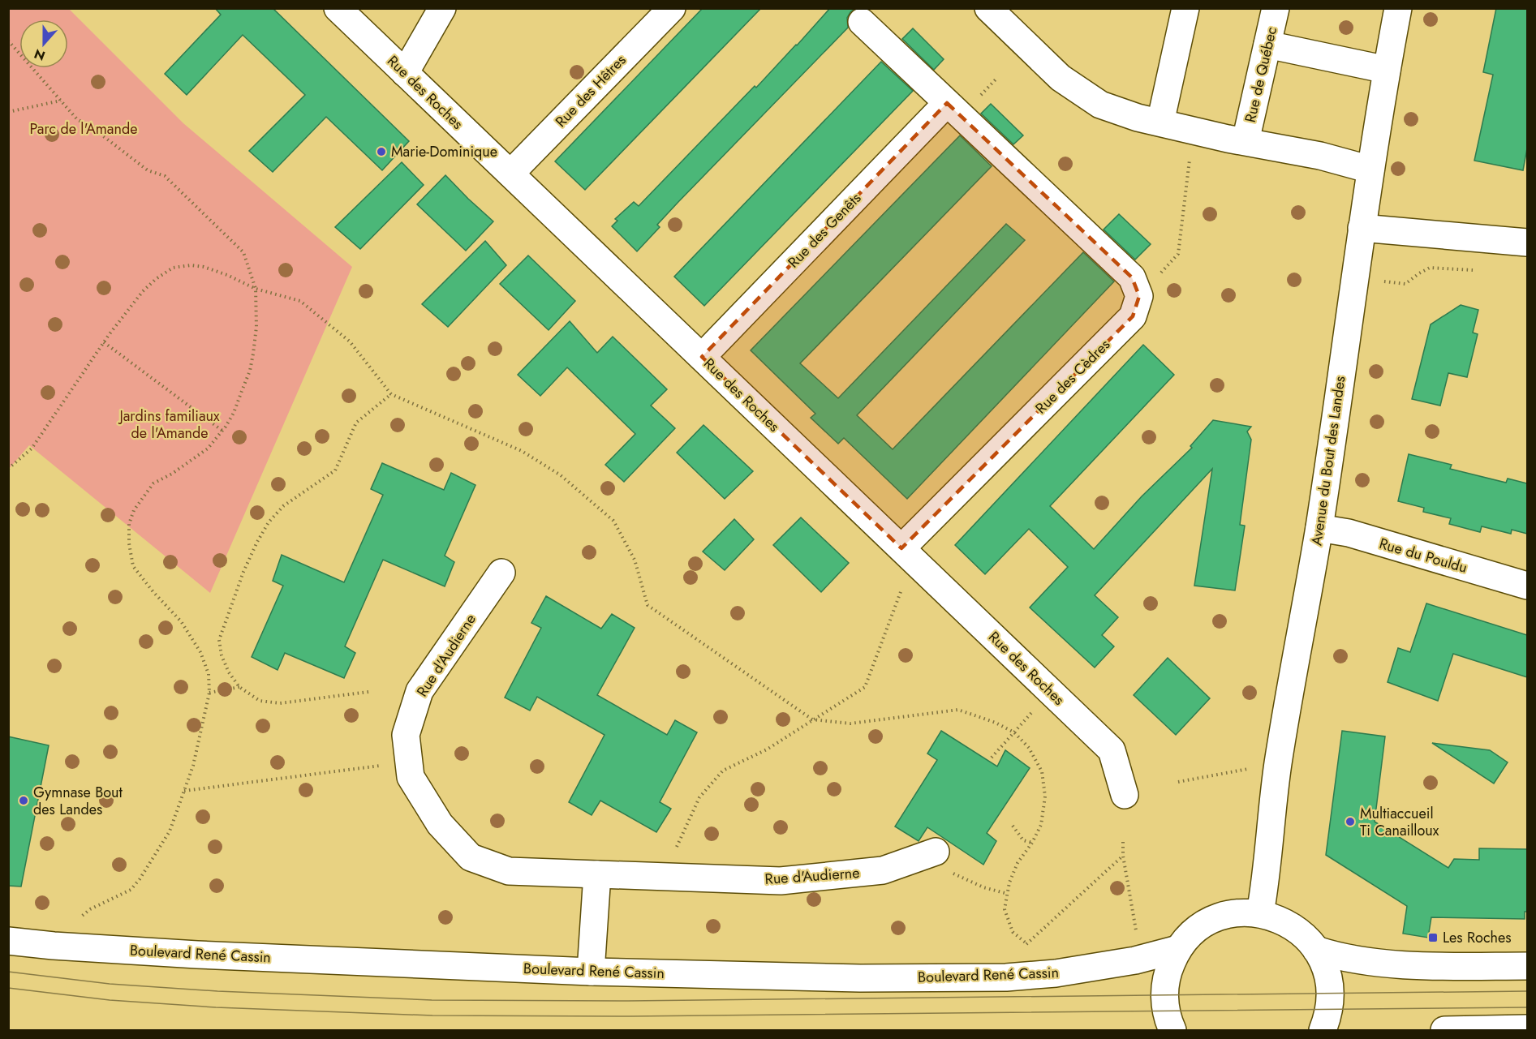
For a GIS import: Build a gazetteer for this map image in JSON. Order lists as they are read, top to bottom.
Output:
{
  "streets": {
    "street": [
      "Rue de Québec",
      "Rue des Hêtres",
      "Rue des Roches",
      "Rue des Genêts",
      "Rue des Cèdres",
      "Avenue du Bout des Landes",
      "Rue du Pouldu",
      "Rue d'Audierne",
      "Boulevard René Cassin"
    ]
  },
  "crossings": [
    ["Rue de Québec", "Avenue du Bout des Landes"],
    ["Rue des Hêtres", "Rue des Roches"],
    ["Rue des Roches", "Rue des Genêts"],
    ["Rue des Roches", "Rue des Cèdres"],
    ["Avenue du Bout des Landes", "Rue du Pouldu"]
  ],
  "parks": ["Parc de l'Amande", "Jardins familiaux de l'Amande"],
  "places": {
    "other": ["Marie-Dominique", "Gymnase Bout des Landes", "Multiaccueil Ti Canailloux"],
    "transit": ["Les Roches"]
  },
  "north": "bottom"
}
